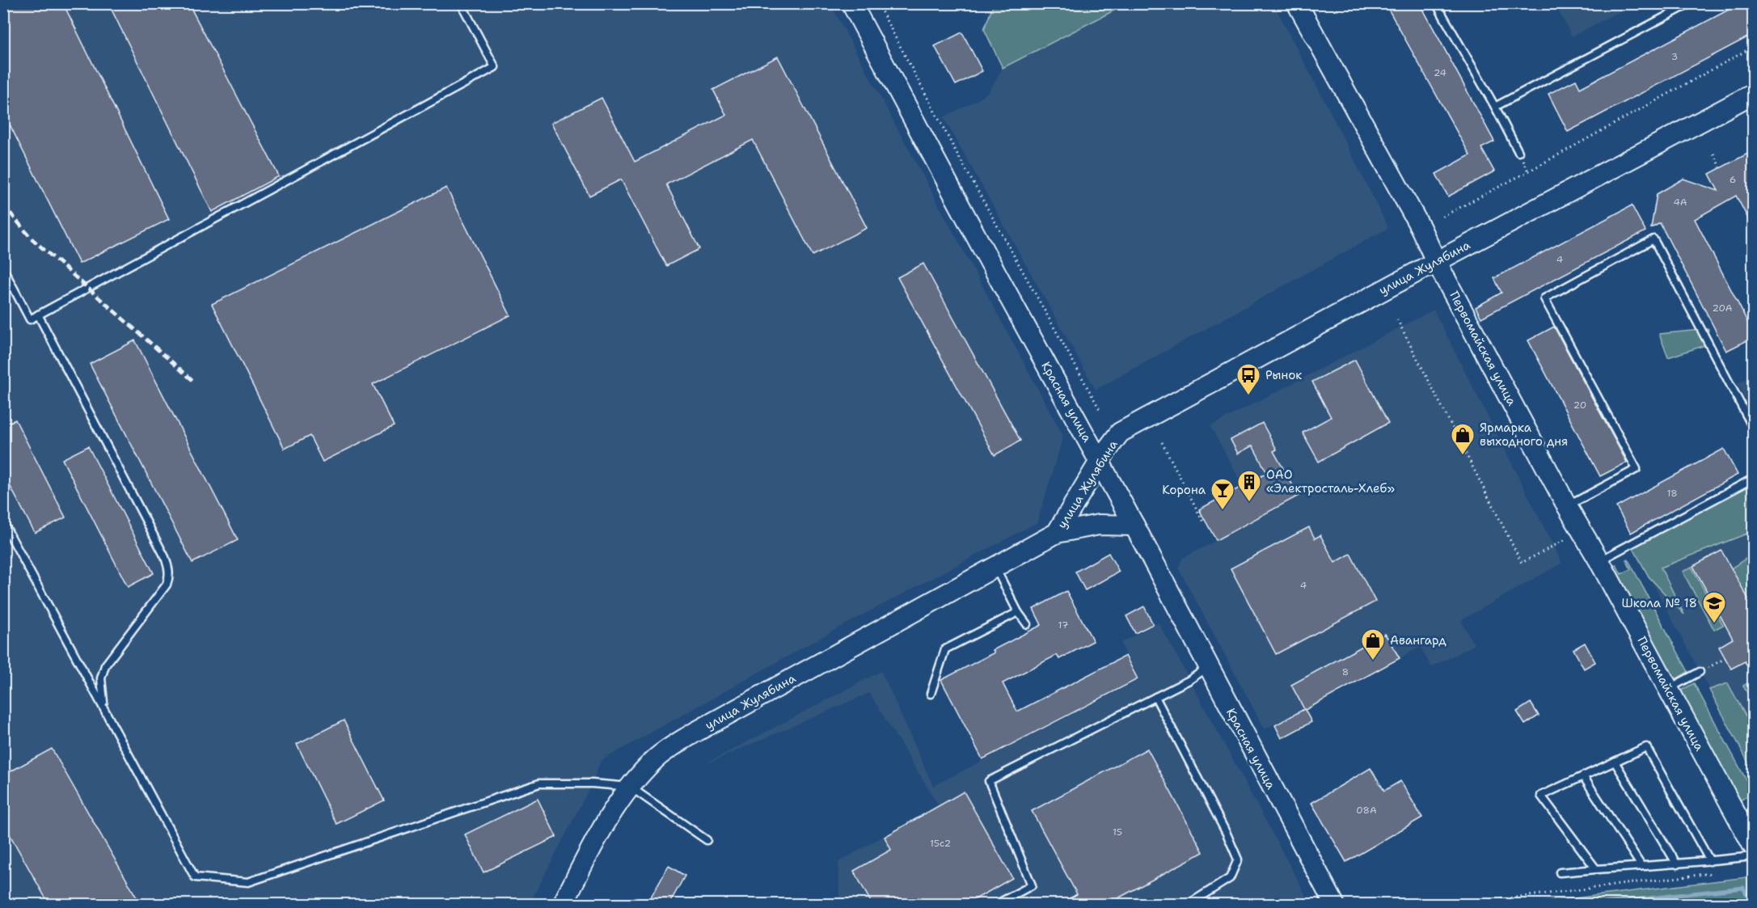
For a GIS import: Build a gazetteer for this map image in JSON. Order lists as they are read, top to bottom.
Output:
{
  "streets": {
    "main road": ["улица Жулябина", "Первомайская улица", "Красная улица"]
  },
  "crossings": [
    ["улица Жулябина", "Первомайская улица"],
    ["улица Жулябина", "Красная улица"]
  ],
  "places": {
    "bus stop": ["Рынок"],
    "shop": ["Ярмарка выходного дня", "Авангард"],
    "building": ["ОАО «Электросталь-Хлеб»"],
    "bar": ["Корона"],
    "school or university": ["Школа № 18"]
  },
  "house_numbers": [
    "3",
    "24",
    "6",
    "4А",
    "4",
    "20А",
    "20",
    "18",
    "4",
    "17",
    "8",
    "08А",
    "15",
    "15с2"
  ]
}
